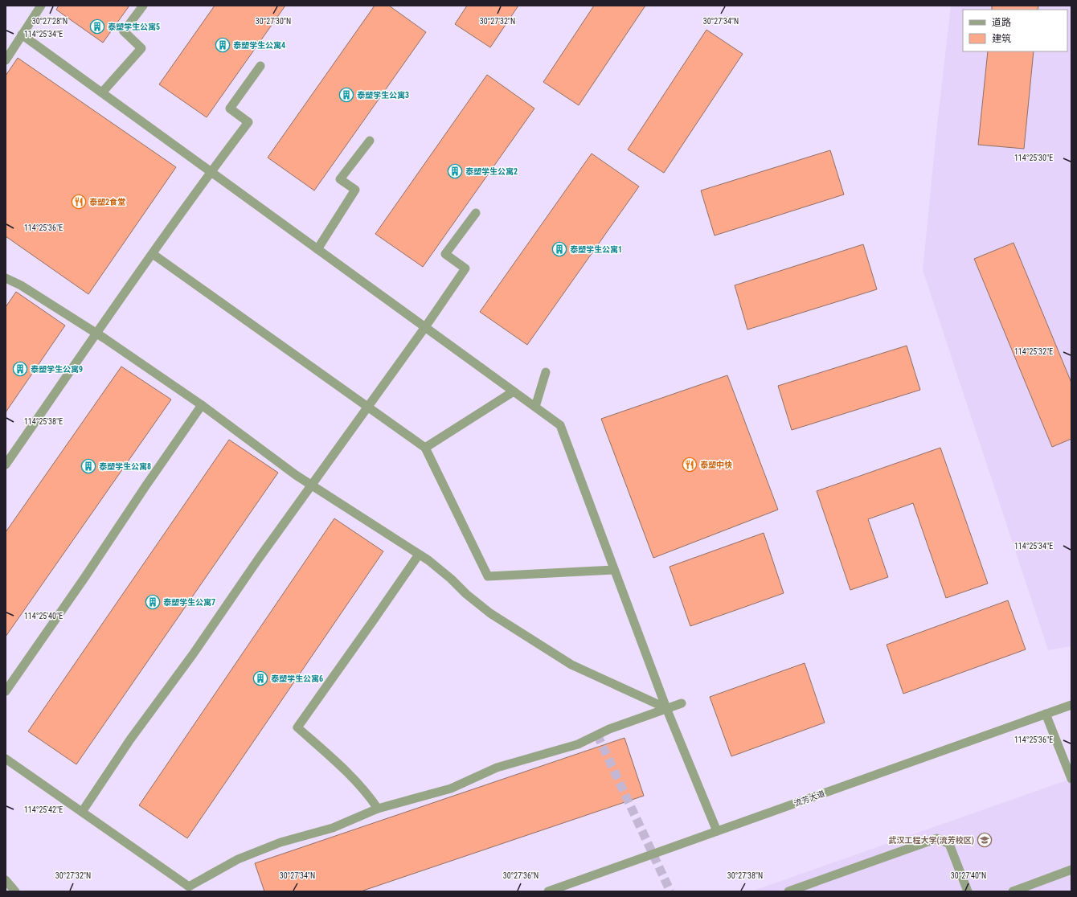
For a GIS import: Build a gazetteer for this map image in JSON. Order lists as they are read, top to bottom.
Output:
{
  "streets": {
    "street": ["流芳大道"]
  },
  "places": {
    "building": [
      "泰塑学生公寓5",
      "泰塑学生公寓4",
      "泰塑学生公寓3",
      "泰塑学生公寓2",
      "泰塑学生公寓1",
      "泰塑学生公寓9",
      "泰塑学生公寓8",
      "泰塑学生公寓7",
      "泰塑学生公寓6"
    ],
    "restaurant": ["泰塑2食堂", "泰塑中快"],
    "school or university": ["武汉工程大学(流芳校区)"]
  },
  "legend": ["道路", "建筑"],
  "coordinates": [
    "30°27'28\"N",
    "30°27'30\"N",
    "30°27'32\"N",
    "30°27'34\"N",
    "114°25'34\"E",
    "114°25'30\"E",
    "114°25'36\"E",
    "114°25'32\"E",
    "114°25'38\"E",
    "114°25'40\"E",
    "114°25'42\"E",
    "30°27'36\"N",
    "30°27'38\"N",
    "30°27'40\"N"
  ]
}
